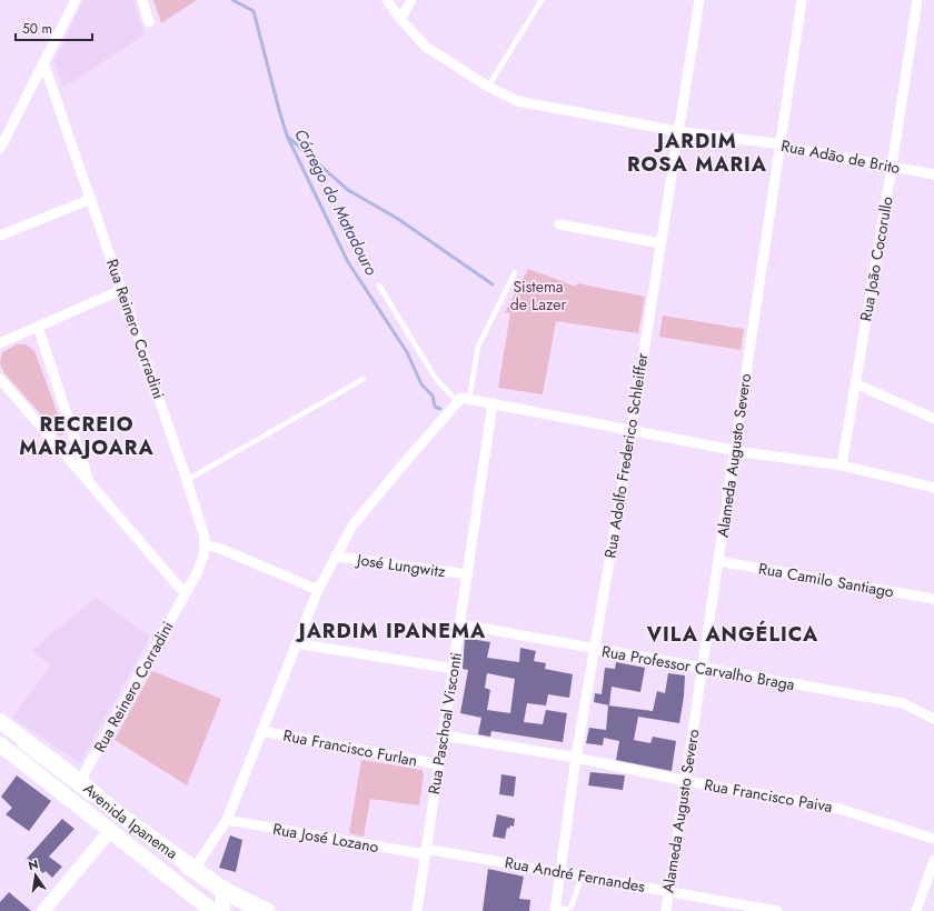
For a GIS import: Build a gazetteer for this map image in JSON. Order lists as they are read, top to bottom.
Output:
{
  "streets": {
    "main road": ["Avenida Ipanema"],
    "street": [
      "Rua Adão de Brito",
      "Rua João Cocorullo",
      "Rua Reinero Corradini",
      "Rua Adolfo Frederico Schleiffer",
      "Alameda Augusto Severo",
      "José Lungwitz",
      "Rua Camilo Santiago",
      "Rua Professor Carvalho Braga",
      "Rua Paschoal Visconti",
      "Rua Francisco Furlan",
      "Rua Francisco Paiva",
      "Rua José Lozano",
      "Rua André Fernandes"
    ]
  },
  "crossings": [
    ["Rua Adão de Brito", "Rua João Cocorullo"],
    ["Rua Adão de Brito", "Rua Adolfo Frederico Schleiffer"],
    ["Rua Adão de Brito", "Alameda Augusto Severo"],
    ["Rua Reinero Corradini", "Avenida Ipanema"],
    ["Rua Adolfo Frederico Schleiffer", "Rua Professor Carvalho Braga"],
    ["Rua Adolfo Frederico Schleiffer", "Rua Francisco Paiva"],
    ["Rua Adolfo Frederico Schleiffer", "Rua André Fernandes"],
    ["Alameda Augusto Severo", "Rua Camilo Santiago"],
    ["Alameda Augusto Severo", "Rua Professor Carvalho Braga"],
    ["Alameda Augusto Severo", "Rua Francisco Paiva"],
    ["Alameda Augusto Severo", "Rua André Fernandes"],
    ["José Lungwitz", "Rua Paschoal Visconti"],
    ["Rua Professor Carvalho Braga", "Rua Paschoal Visconti"],
    ["Rua Paschoal Visconti", "Rua Francisco Furlan"],
    ["Rua Paschoal Visconti", "Rua Francisco Paiva"],
    ["Rua Paschoal Visconti", "Rua José Lozano"],
    ["Rua Paschoal Visconti", "Rua André Fernandes"],
    ["Rua José Lozano", "Rua André Fernandes"]
  ],
  "districts": [
    "JARDIM ROSA MARIA",
    "RECREIO MARAJOARA",
    "JARDIM IPANEMA",
    "VILA ANGÉLICA"
  ],
  "water": ["Córrego do Matadouro"],
  "parks": ["Sistema de Lazer"],
  "scale_bar": "50 m",
  "north": "top"
}
